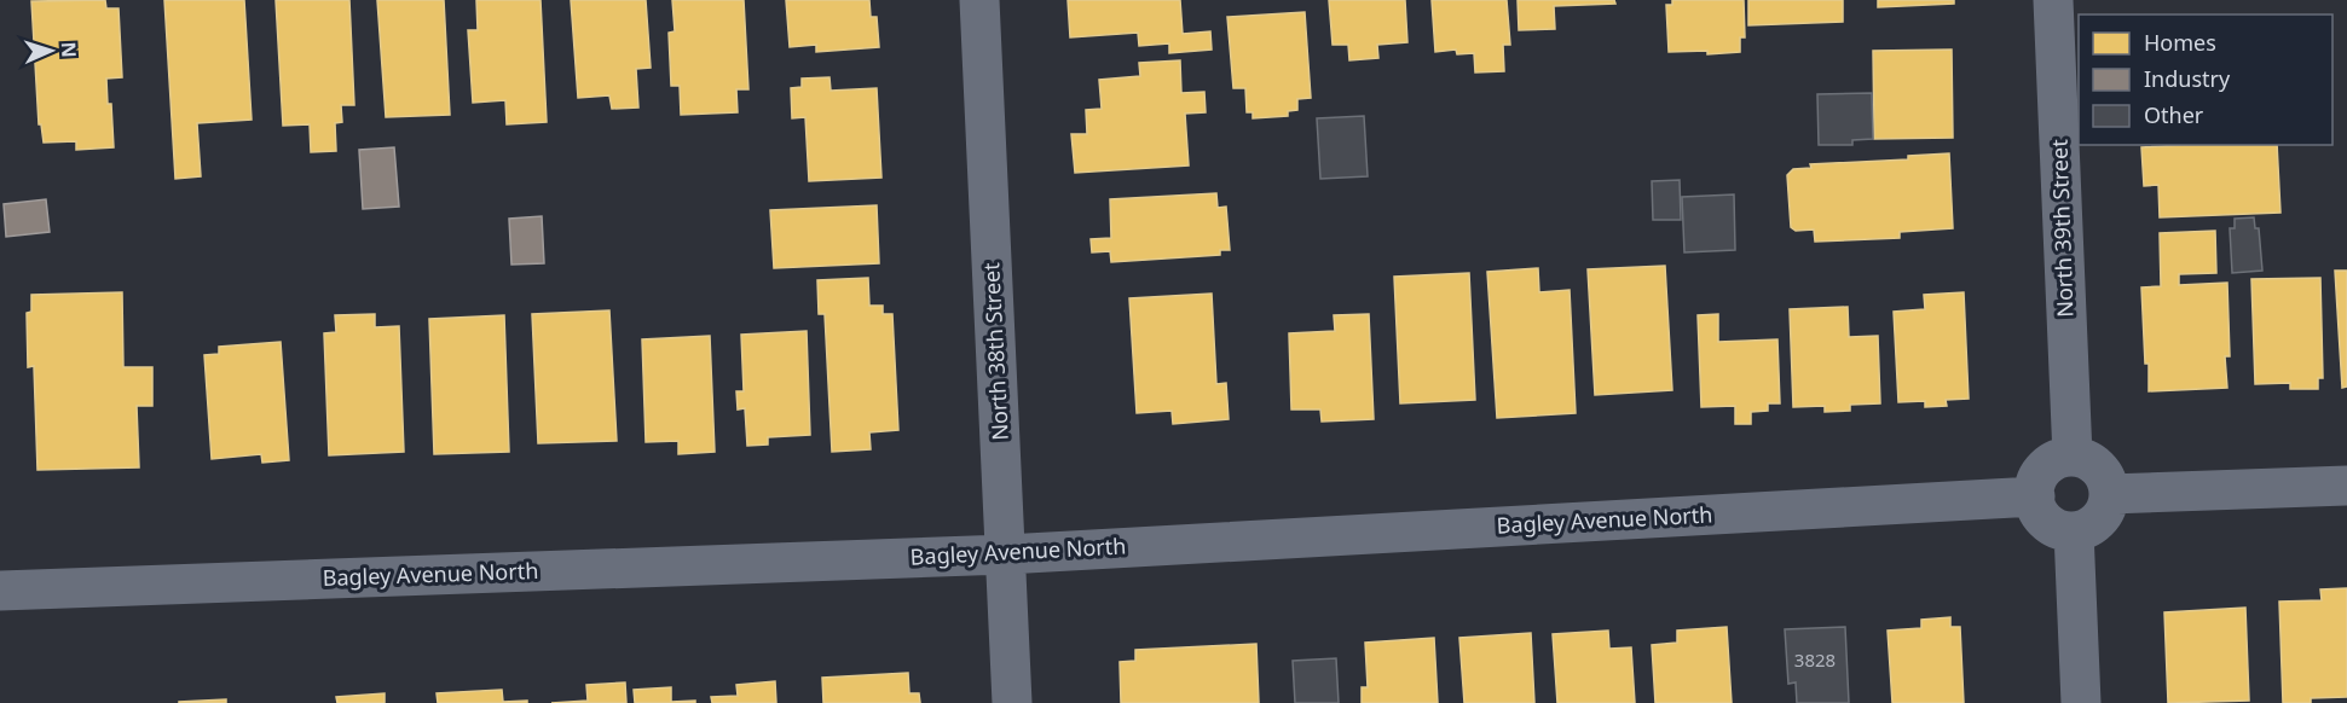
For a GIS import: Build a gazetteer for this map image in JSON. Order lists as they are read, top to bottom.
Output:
{
  "streets": {
    "street": ["North 39th Street", "North 38th Street", "Bagley Avenue North"]
  },
  "crossings": [
    ["North 39th Street", "Bagley Avenue North"],
    ["North 38th Street", "Bagley Avenue North"]
  ],
  "house_numbers": ["3828"],
  "legend": ["Homes", "Industry", "Other"],
  "north": "right"
}
